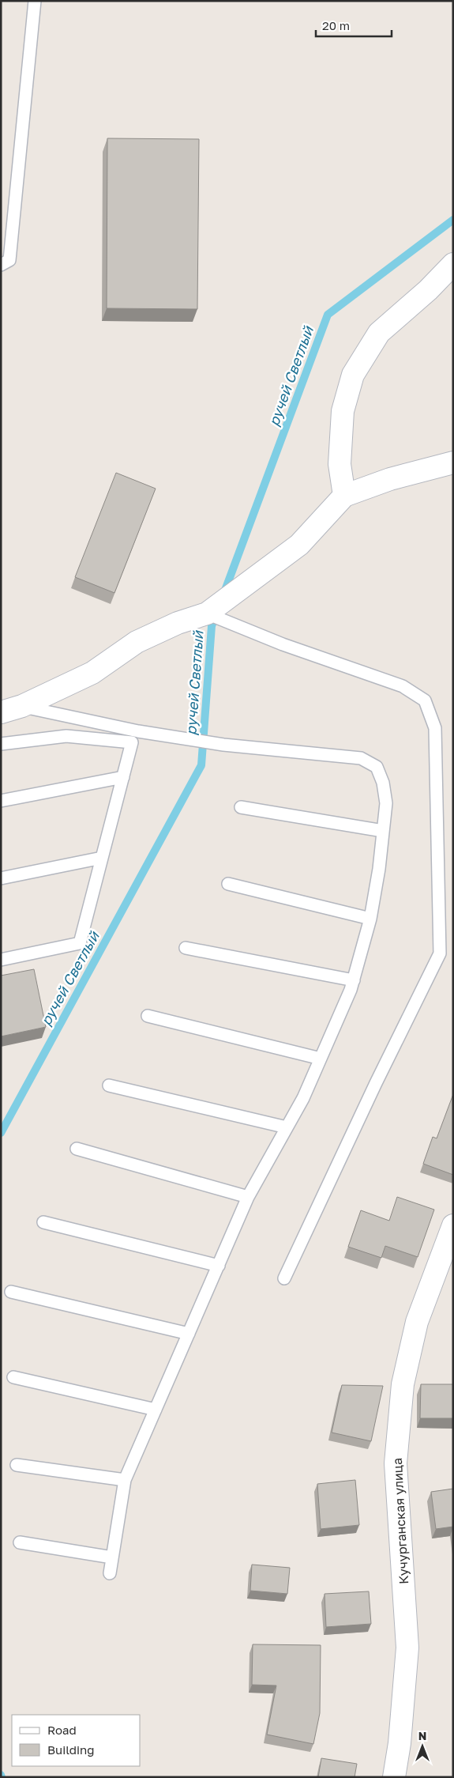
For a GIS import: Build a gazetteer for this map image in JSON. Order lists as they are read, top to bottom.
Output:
{
  "streets": {
    "street": ["Кучурганская улица"]
  },
  "water": ["ручей Светлый"],
  "legend": ["Road", "Building"],
  "scale_bar": "20 m",
  "north": "top"
}
